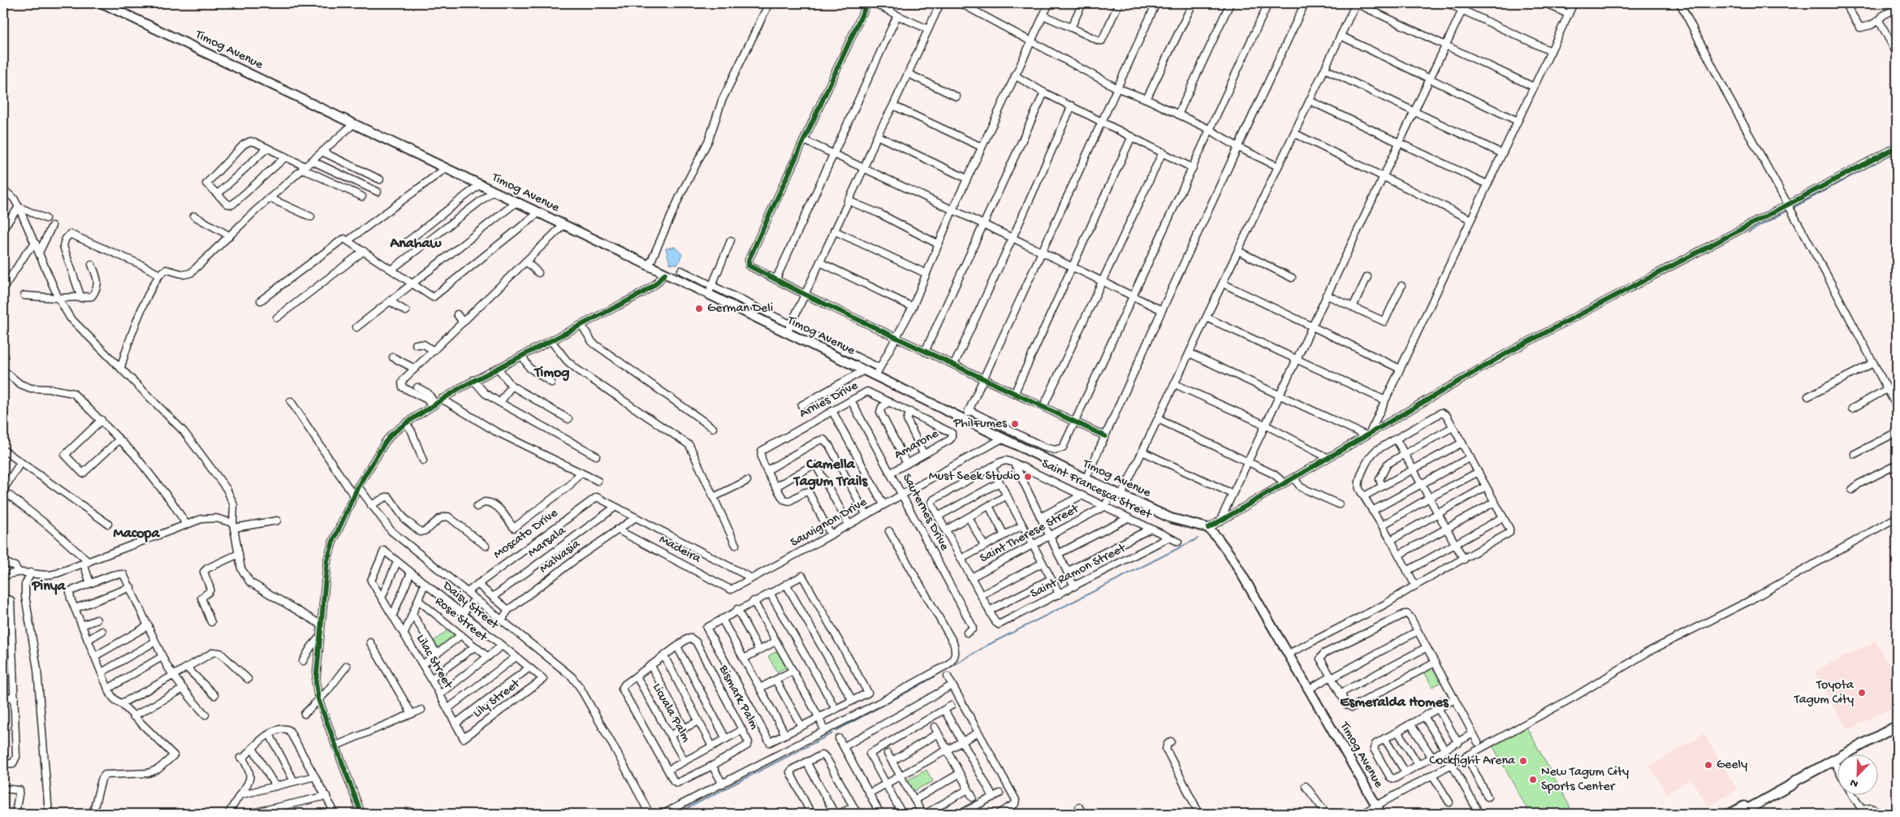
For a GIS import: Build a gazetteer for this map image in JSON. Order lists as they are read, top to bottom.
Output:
{
  "streets": {
    "main road": ["Timog Avenue"],
    "street": [
      "Arnies Drive",
      "Amarone",
      "Saint Francesca Street",
      "Sauternes Drive",
      "Sauvignon Drive",
      "Moscato Drive",
      "Saint Therese Street",
      "Marsala",
      "Madeira",
      "Malvasia",
      "Saint Ramon Street",
      "Daisy Street",
      "Rose Street",
      "Lilac Street",
      "Bismark Palm",
      "Lily Street",
      "Licuala Palm"
    ]
  },
  "crossings": [
    ["Timog Avenue", "Sauvignon Drive"],
    ["Arnies Drive", "Amarone"],
    ["Arnies Drive", "Sauternes Drive"],
    ["Amarone", "Sauternes Drive"],
    ["Saint Francesca Street", "Saint Therese Street"],
    ["Saint Francesca Street", "Saint Ramon Street"],
    ["Sauternes Drive", "Sauvignon Drive"],
    ["Sauvignon Drive", "Madeira"],
    ["Moscato Drive", "Marsala"],
    ["Madeira", "Malvasia"],
    ["Daisy Street", "Lilac Street"],
    ["Daisy Street", "Lily Street"],
    ["Lilac Street", "Lily Street"],
    ["Bismark Palm", "Licuala Palm"]
  ],
  "districts": [
    "Anahaw",
    "Timog",
    "Camella Tagum Trails",
    "Macopa",
    "Pinya",
    "Esmeralda Homes"
  ],
  "places": [
    "German Deli",
    "PhilFumes",
    "Must Seek Studio",
    "Toyota Tagum City",
    "Cockfight Arena",
    "Geely",
    "New Tagum City Sports Center"
  ],
  "north": "bottom left"
}
